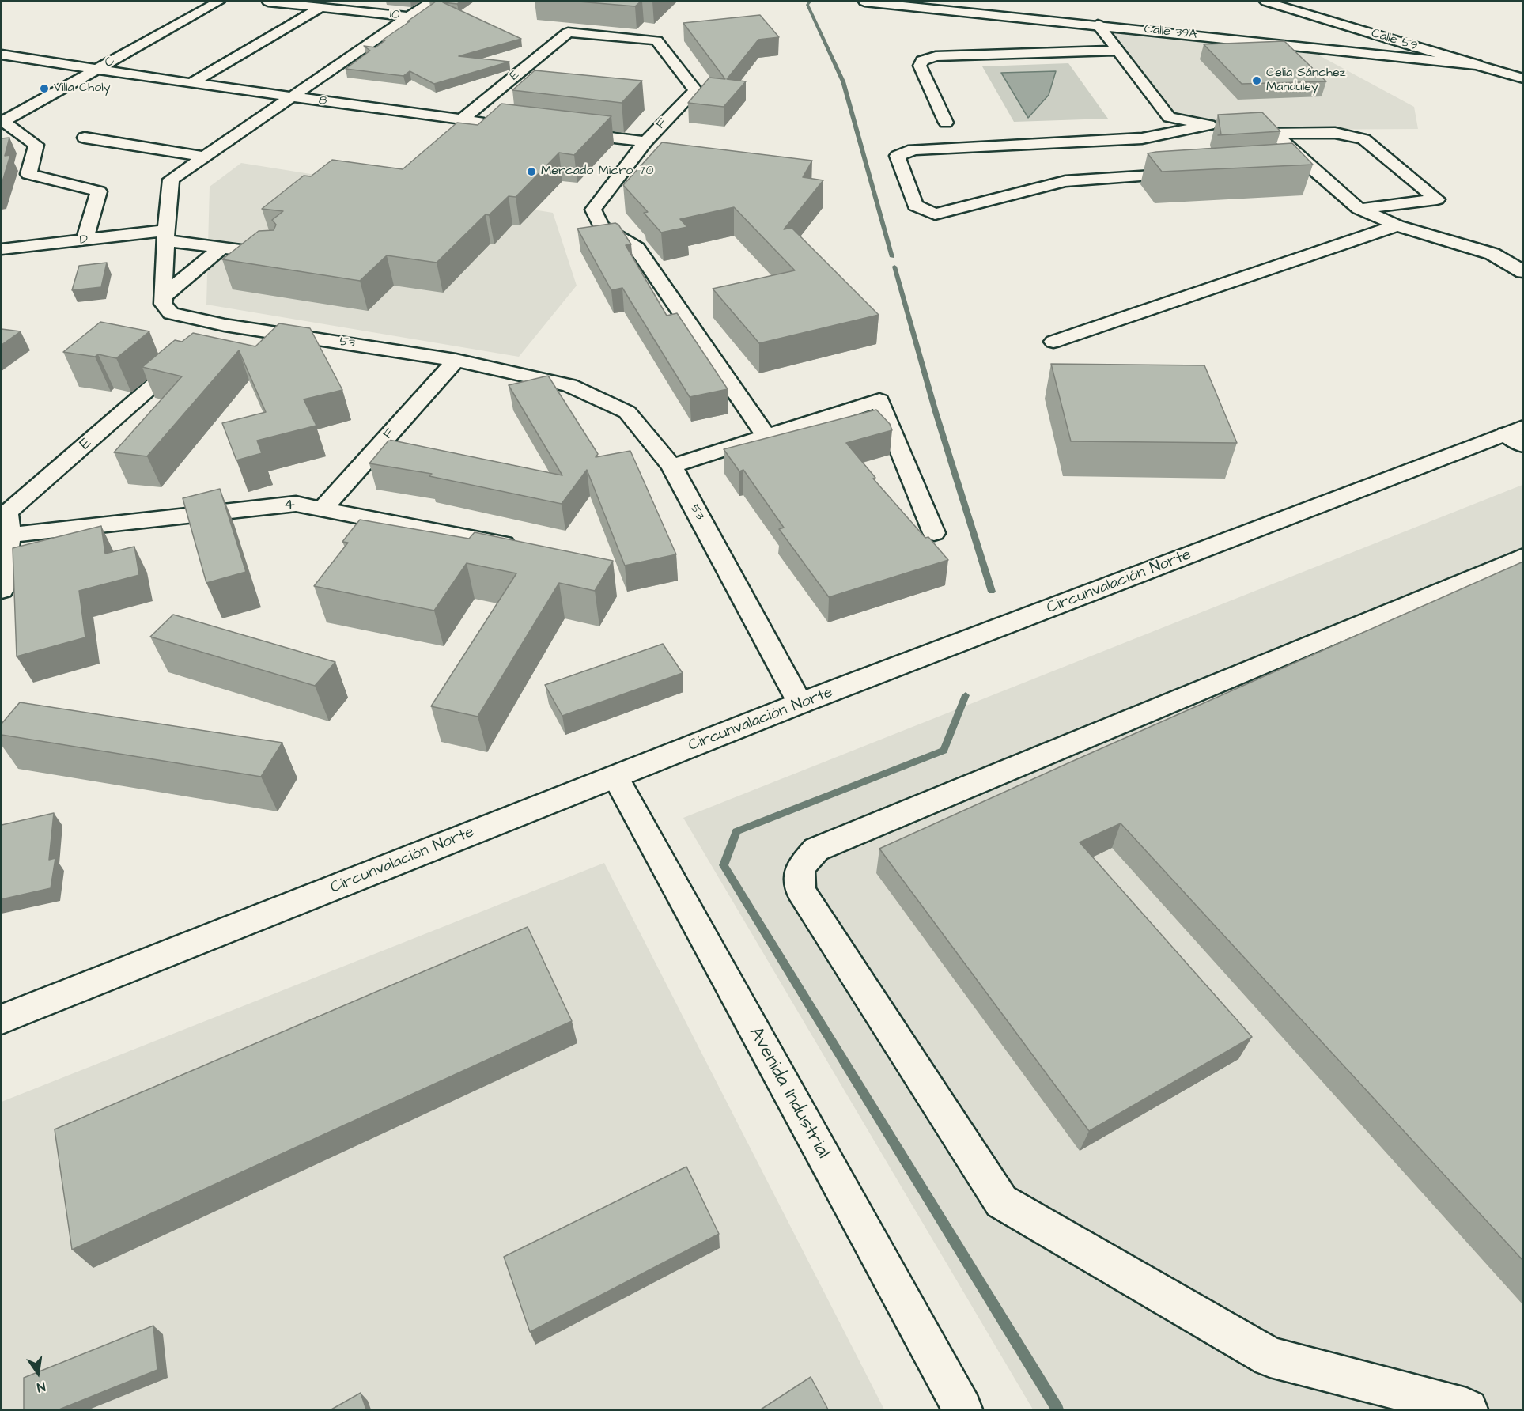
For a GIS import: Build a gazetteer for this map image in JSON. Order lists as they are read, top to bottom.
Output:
{
  "streets": {
    "street": [
      "10",
      "Calle 39A",
      "Calle 59",
      "C",
      "E",
      "8",
      "F",
      "D",
      "53",
      "4",
      "Circunvalación Norte",
      "Avenida Industrial"
    ]
  },
  "crossings": [
    ["Calle 39A", "Calle 59"],
    ["C", "8"],
    ["E", "8"],
    ["E", "F"],
    ["E", "53"],
    ["E", "4"],
    ["F", "53"],
    ["F", "4"],
    ["53", "Circunvalación Norte"],
    ["Circunvalación Norte", "Avenida Industrial"]
  ],
  "places": ["Celia Sánchez Manduley", "Villa Choly", "Mercado Micro 70"],
  "north": "bottom"
}
